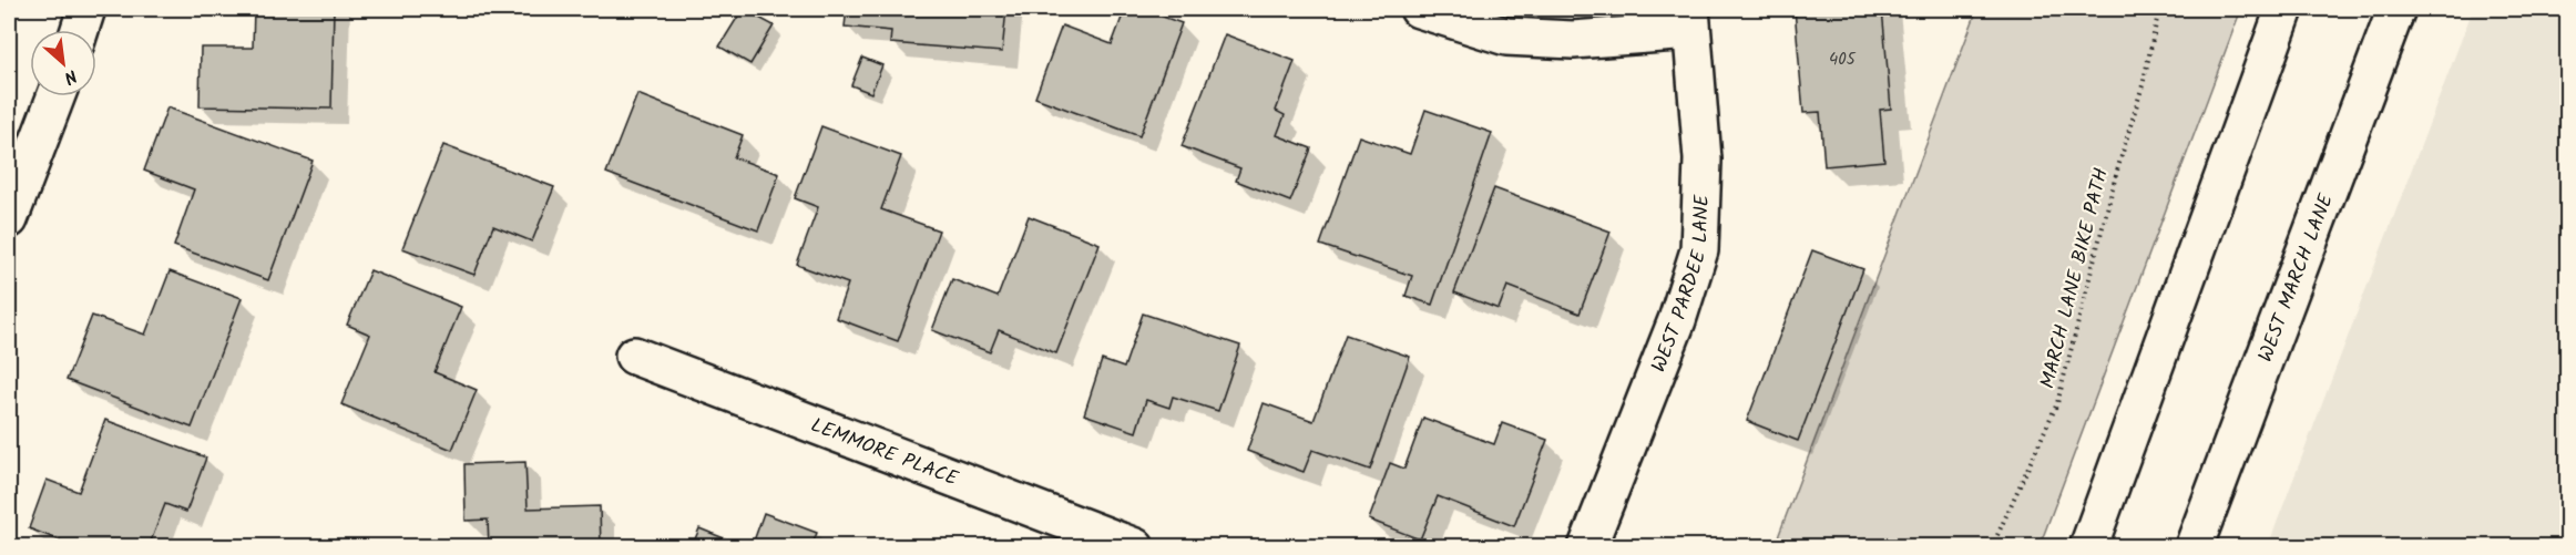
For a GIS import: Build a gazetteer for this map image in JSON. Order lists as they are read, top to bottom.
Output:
{
  "streets": {
    "street": ["WEST MARCH LANE", "WEST PARDEE LANE", "LEMMORE PLACE"],
    "path": ["MARCH LANE BIKE PATH"]
  },
  "house_numbers": ["405"],
  "north": "bottom right"
}
